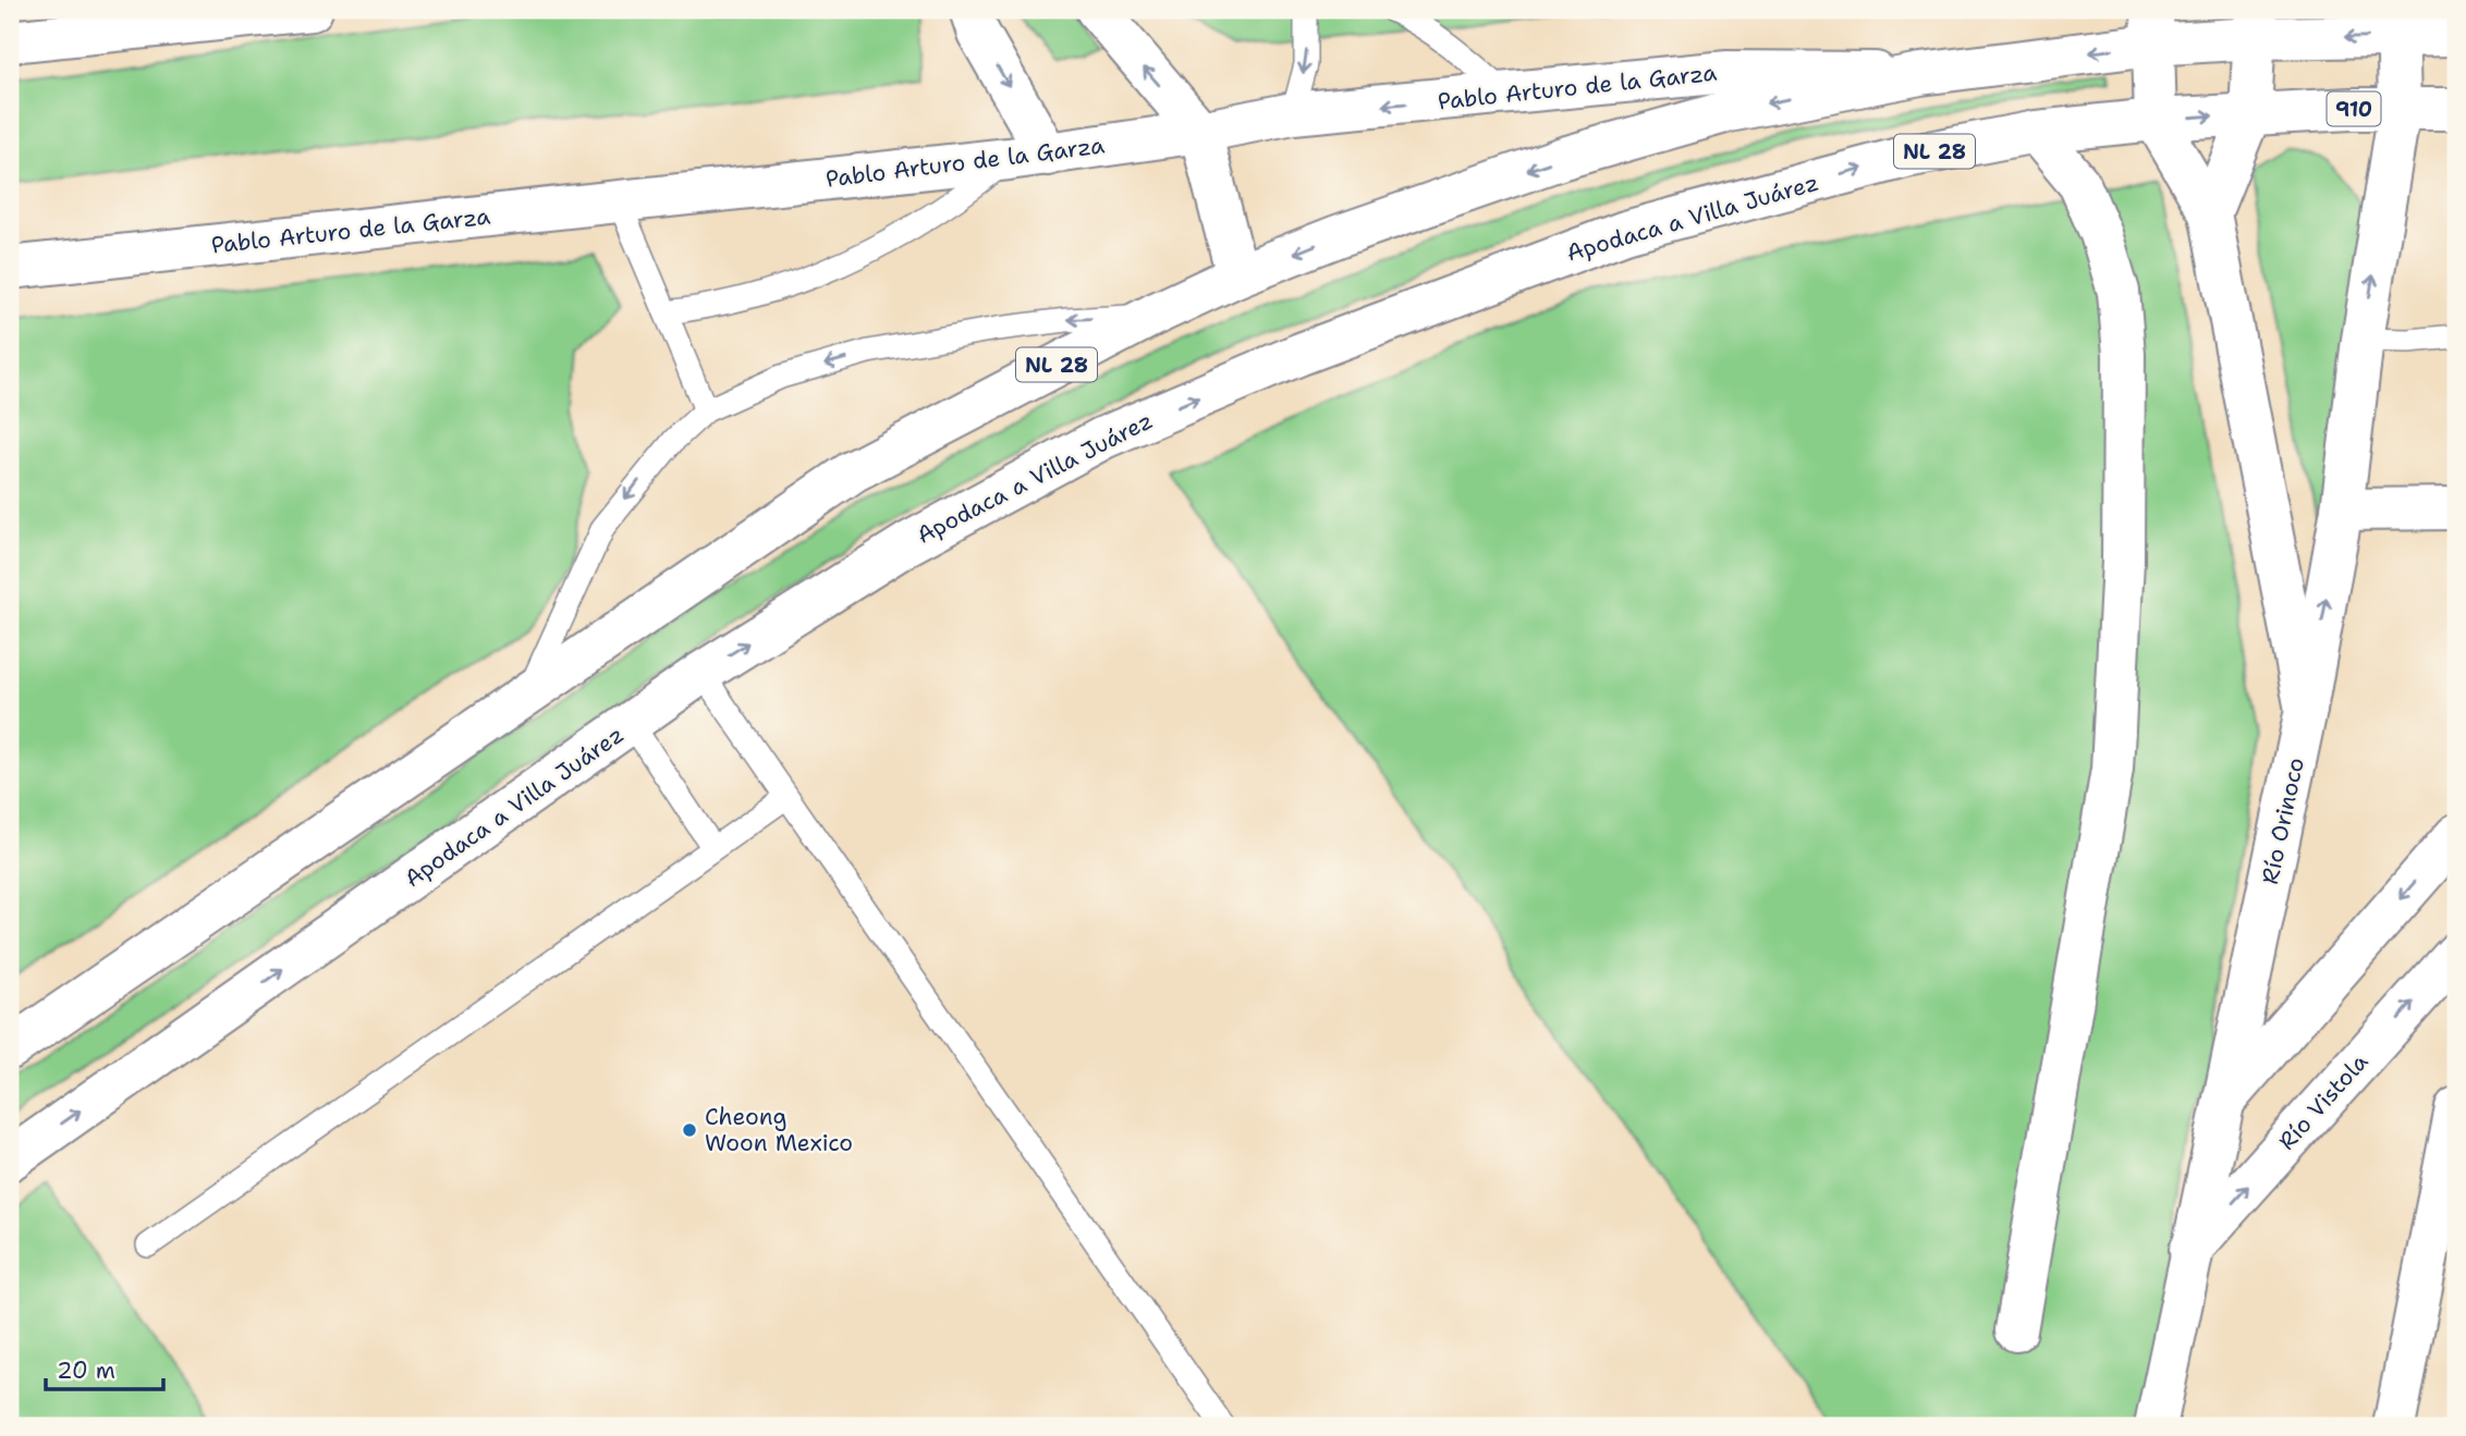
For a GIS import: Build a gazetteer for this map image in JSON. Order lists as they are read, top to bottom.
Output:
{
  "streets": {
    "street": [
      "Pablo Arturo de la Garza",
      "910",
      "NL 28",
      "Apodaca a Villa Juárez",
      "Río Orinoco",
      "Río Vistola"
    ]
  },
  "crossings": [
    ["Pablo Arturo de la Garza", "NL 28"],
    ["910", "Apodaca a Villa Juárez"],
    ["Apodaca a Villa Juárez", "Río Orinoco"],
    ["Río Orinoco", "Río Vistola"]
  ],
  "places": ["Cheong Woon Mexico"],
  "scale_bar": "20 m"
}
